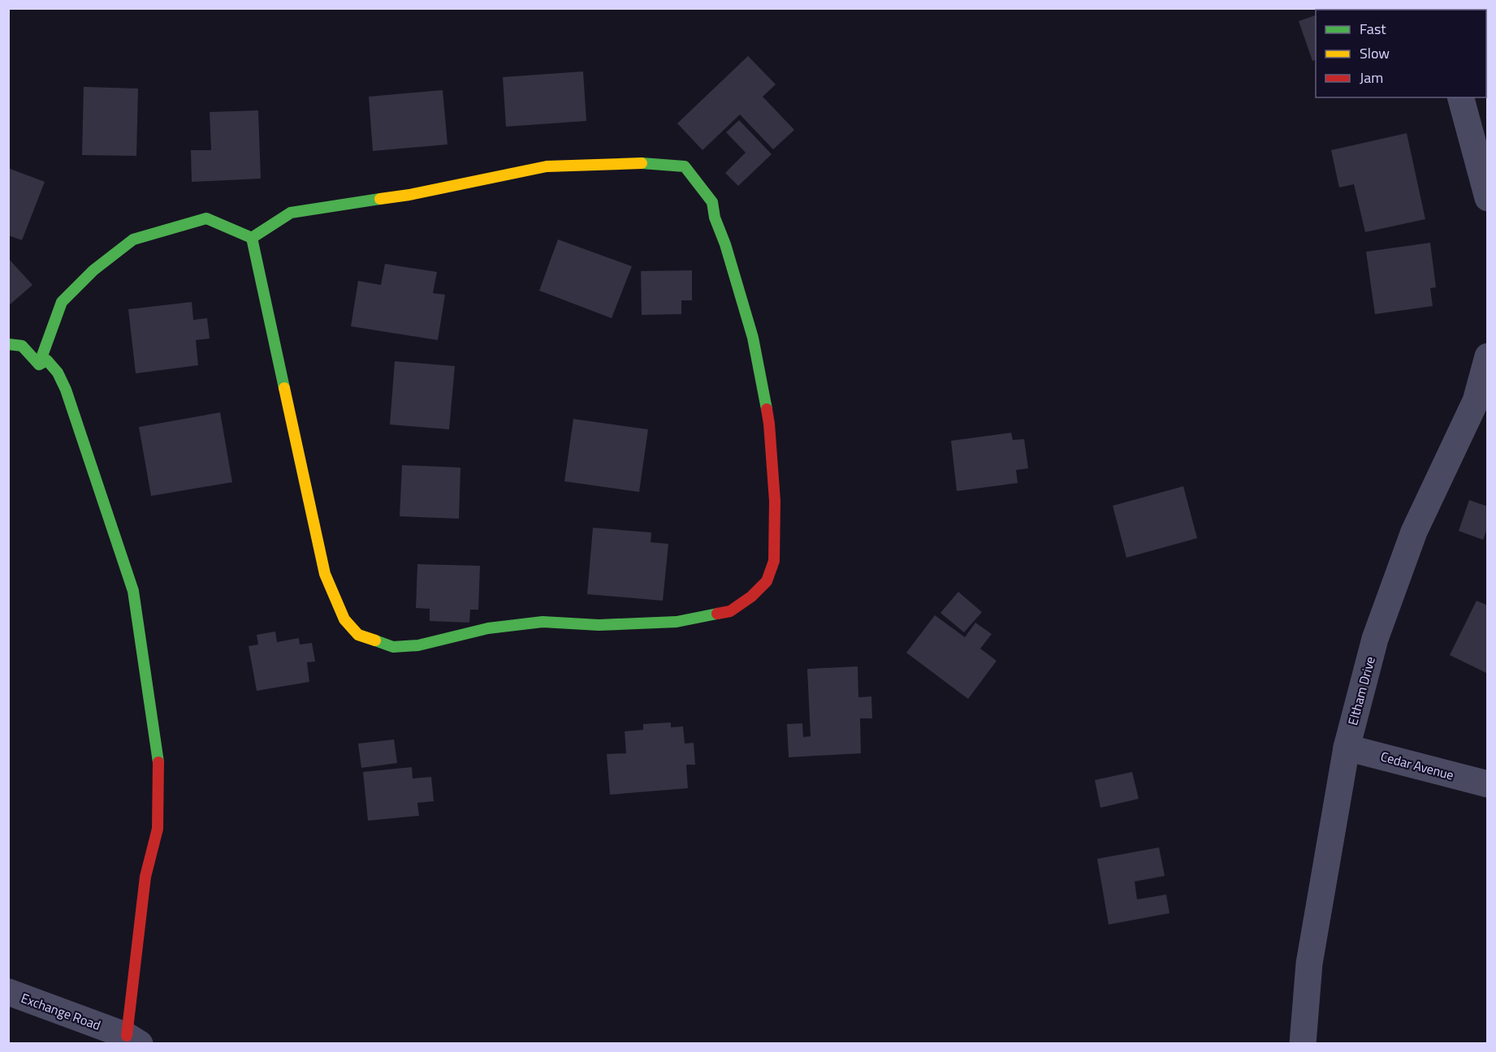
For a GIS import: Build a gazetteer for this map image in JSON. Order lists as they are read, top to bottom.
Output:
{
  "streets": {
    "street": ["Eltham Drive", "Cedar Avenue", "Exchange Road"]
  },
  "crossings": [
    ["Eltham Drive", "Cedar Avenue"]
  ],
  "legend": ["Fast", "Slow", "Jam"]
}
